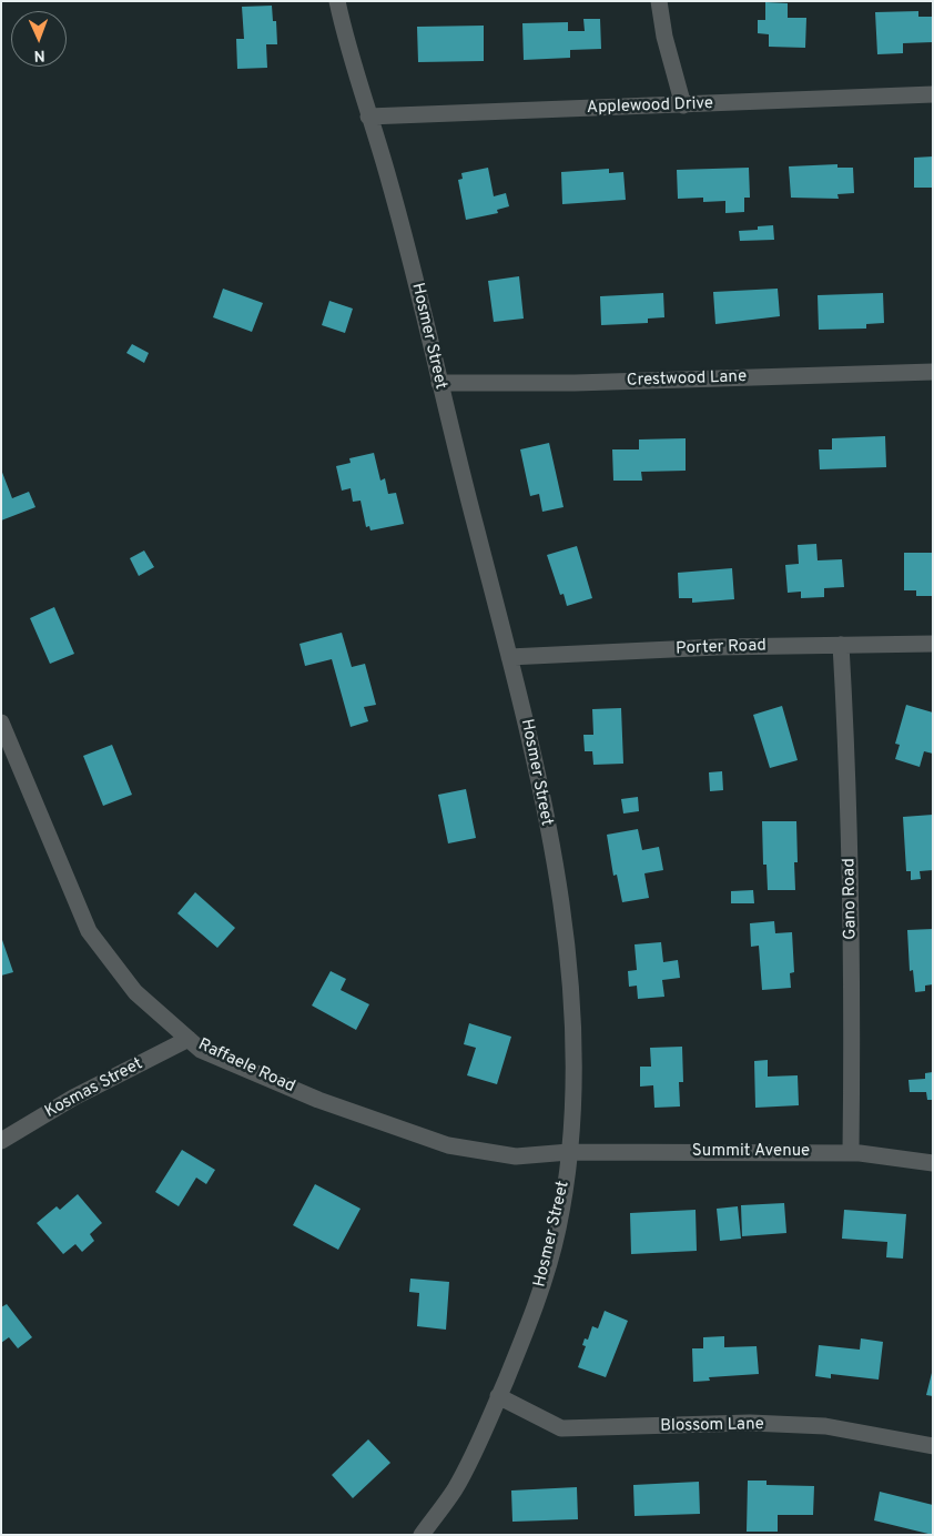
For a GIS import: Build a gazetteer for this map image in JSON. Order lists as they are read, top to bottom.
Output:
{
  "streets": {
    "street": [
      "Applewood Drive",
      "Hosmer Street",
      "Crestwood Lane",
      "Porter Road",
      "Gano Road",
      "Raffaele Road",
      "Kosmas Street",
      "Summit Avenue",
      "Blossom Lane"
    ]
  },
  "crossings": [
    ["Applewood Drive", "Hosmer Street"],
    ["Hosmer Street", "Crestwood Lane"],
    ["Hosmer Street", "Porter Road"],
    ["Hosmer Street", "Raffaele Road"],
    ["Hosmer Street", "Summit Avenue"],
    ["Hosmer Street", "Blossom Lane"],
    ["Porter Road", "Gano Road"],
    ["Gano Road", "Summit Avenue"],
    ["Raffaele Road", "Kosmas Street"],
    ["Raffaele Road", "Summit Avenue"]
  ],
  "north": "bottom"
}
